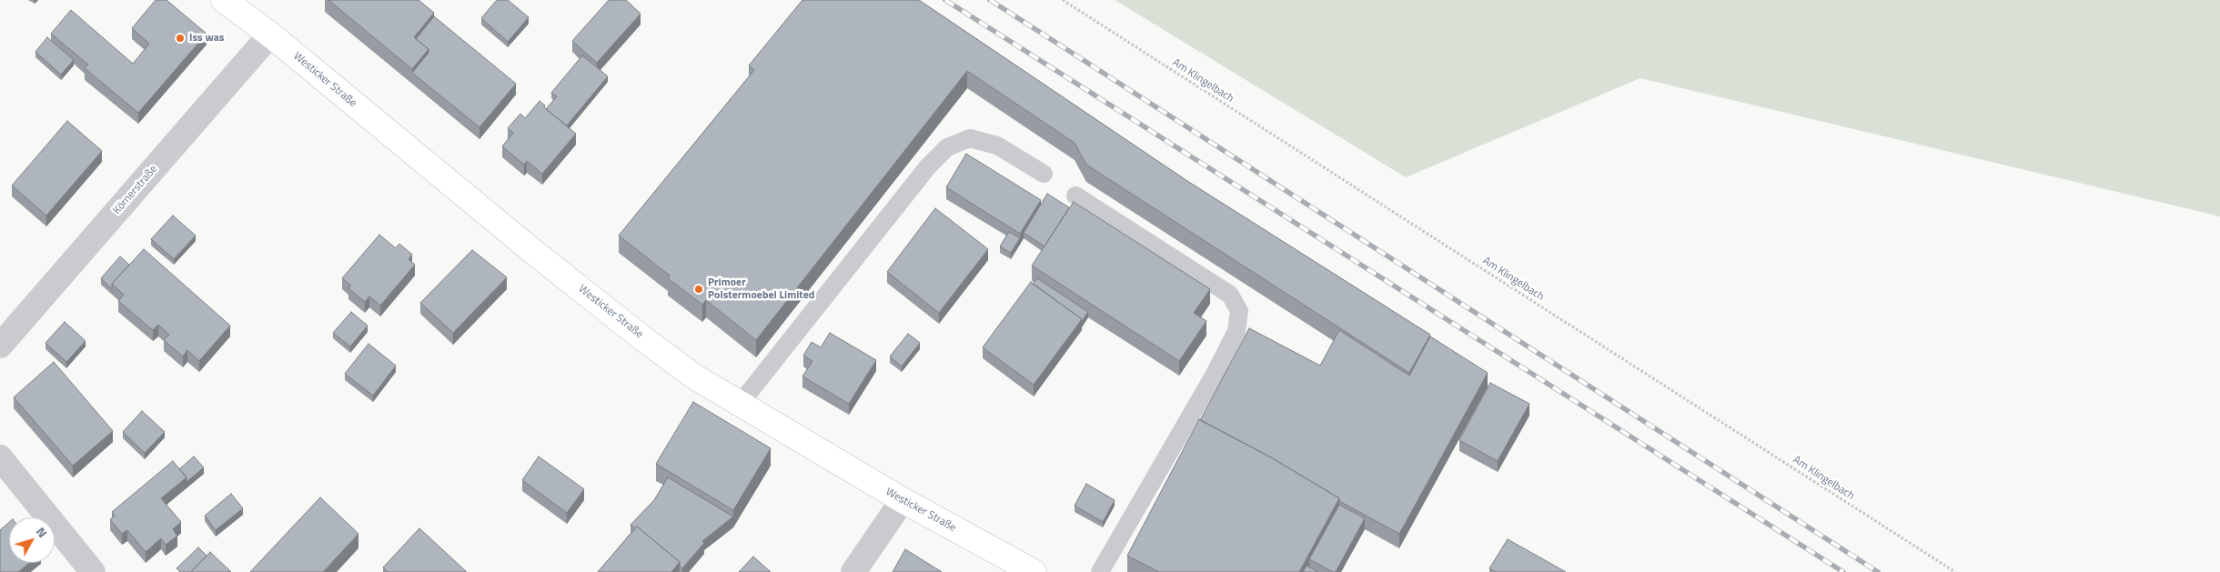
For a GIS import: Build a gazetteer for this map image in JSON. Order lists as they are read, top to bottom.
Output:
{
  "streets": {
    "main road": ["Westicker Straße"],
    "street": ["Körnerstraße"],
    "path": ["Am Klingelbach"]
  },
  "crossings": [
    ["Westicker Straße", "Körnerstraße"]
  ],
  "places": ["Iss was", "Primoer Polstermoebel Limited"],
  "north": "top right"
}
